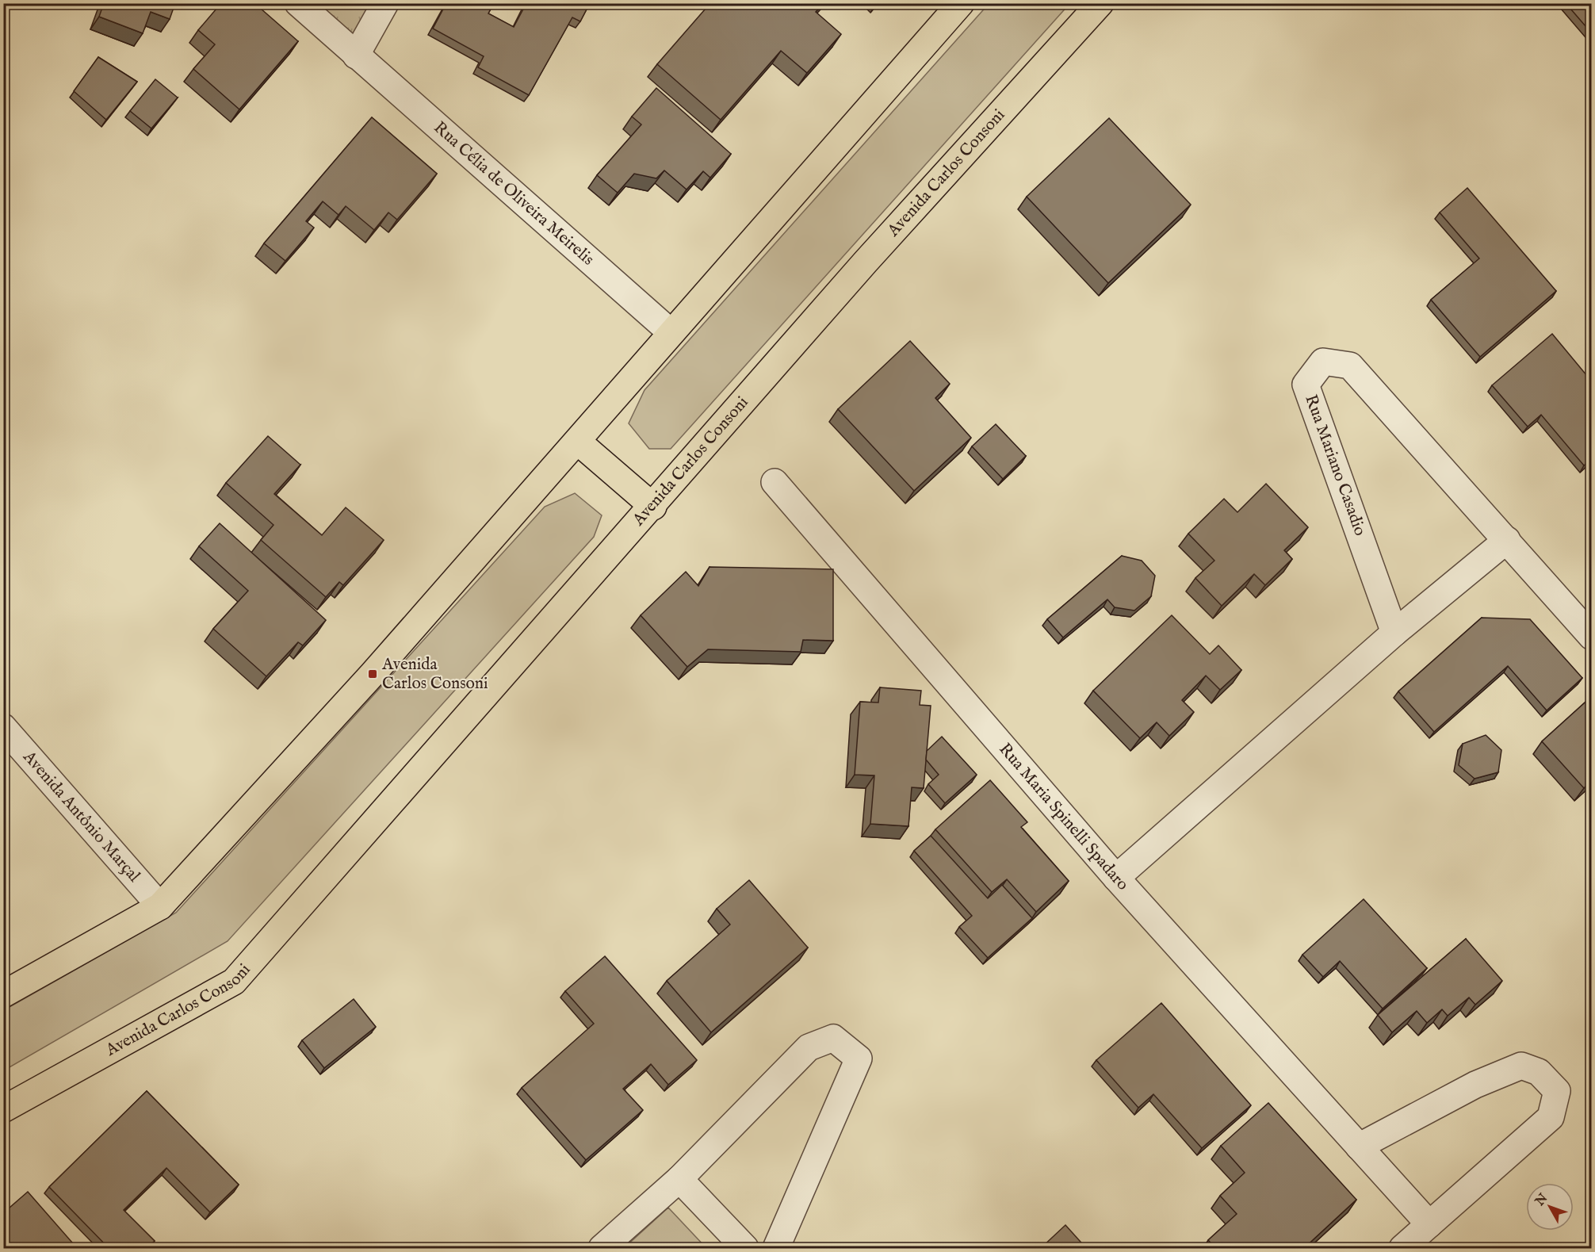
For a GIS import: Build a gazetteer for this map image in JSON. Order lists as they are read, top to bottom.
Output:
{
  "streets": {
    "main road": ["Avenida Carlos Consoni"],
    "street": [
      "Rua Célia de Oliveira Meirelis",
      "Rua Mariano Casadio",
      "Avenida Antônio Marçal",
      "Rua Maria Spinelli Spadaro"
    ]
  },
  "places": {
    "transit": ["Avenida Carlos Consoni"]
  },
  "north": "top left"
}
